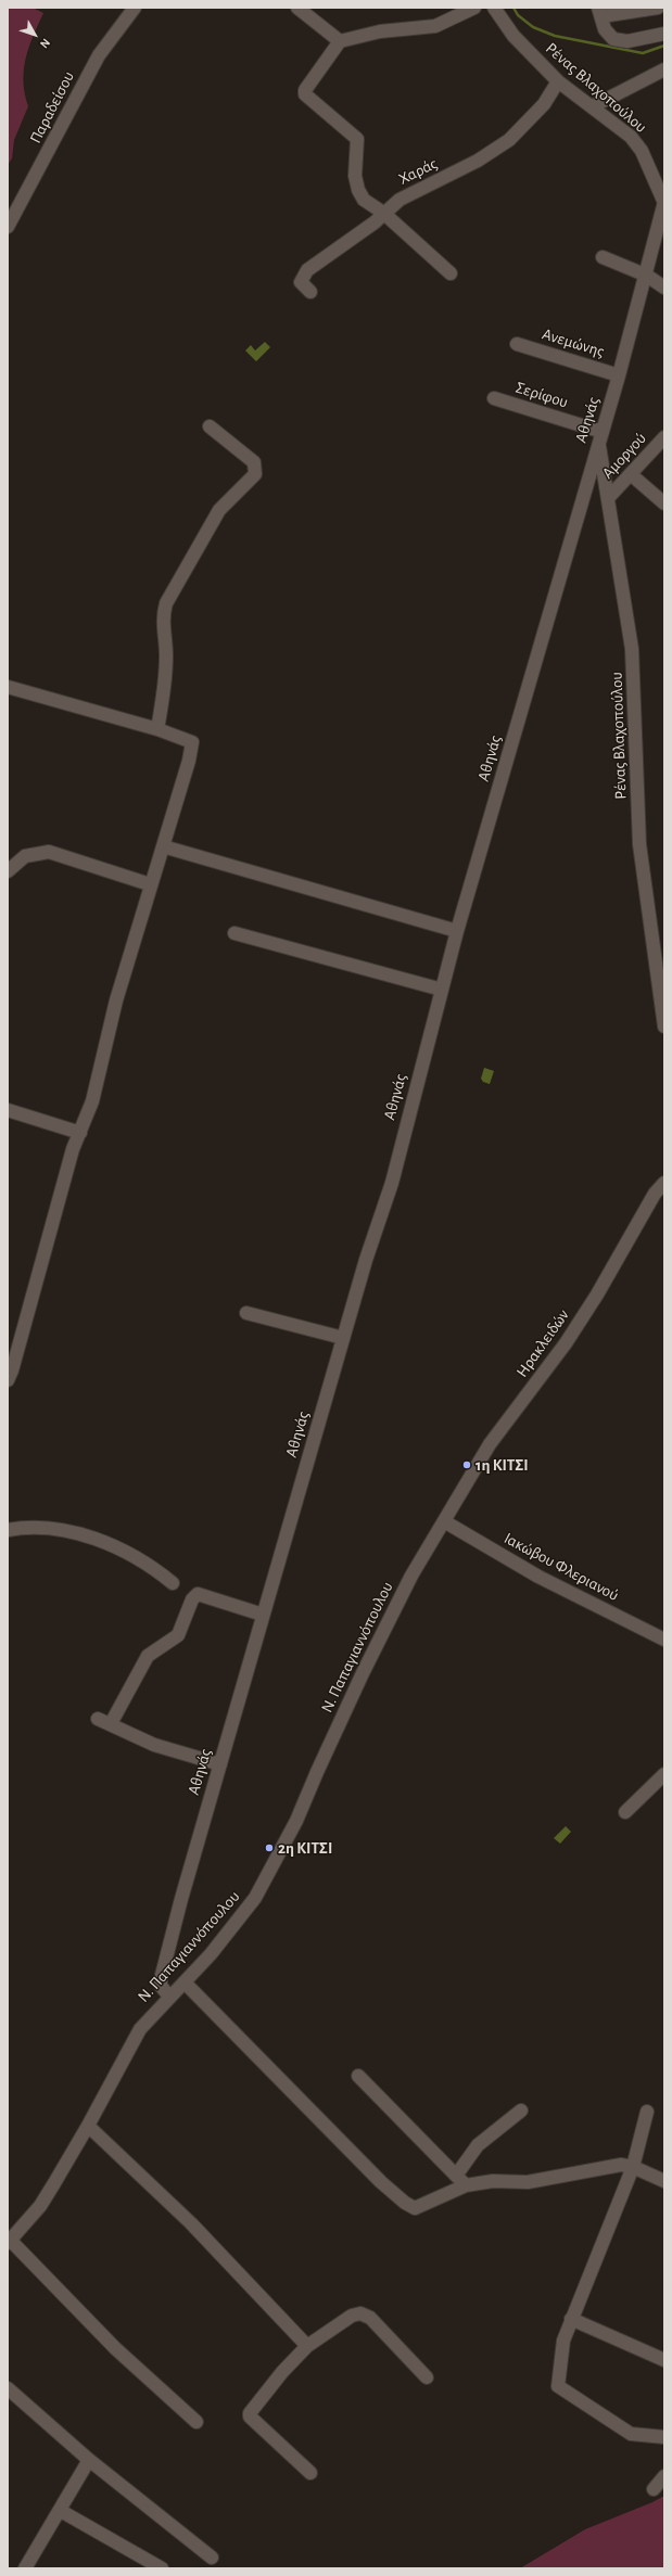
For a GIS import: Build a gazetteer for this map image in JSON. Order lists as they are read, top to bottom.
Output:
{
  "streets": {
    "street": [
      "Ρένας Βλαχοπούλου",
      "Παραδείσου",
      "Χαράς",
      "Ανεμώνης",
      "Σερίφου",
      "Αθηνάς",
      "Αμοργού",
      "Ηρακλειδών",
      "Ιακώβου Φλεριανού",
      "Ν. Παπαγιαννόπουλου"
    ]
  },
  "crossings": [
    ["Ρένας Βλαχοπούλου", "Χαράς"],
    ["Ρένας Βλαχοπούλου", "Αθηνάς"],
    ["Ρένας Βλαχοπούλου", "Αμοργού"],
    ["Ανεμώνης", "Αθηνάς"],
    ["Σερίφου", "Αθηνάς"],
    ["Αθηνάς", "Ν. Παπαγιαννόπουλου"],
    ["Ηρακλειδών", "Ιακώβου Φλεριανού"],
    ["Ηρακλειδών", "Ν. Παπαγιαννόπουλου"],
    ["Ιακώβου Φλεριανού", "Ν. Παπαγιαννόπουλου"]
  ],
  "places": ["1η ΚΙΤΣΙ", "2η ΚΙΤΣΙ"],
  "north": "bottom right"
}
